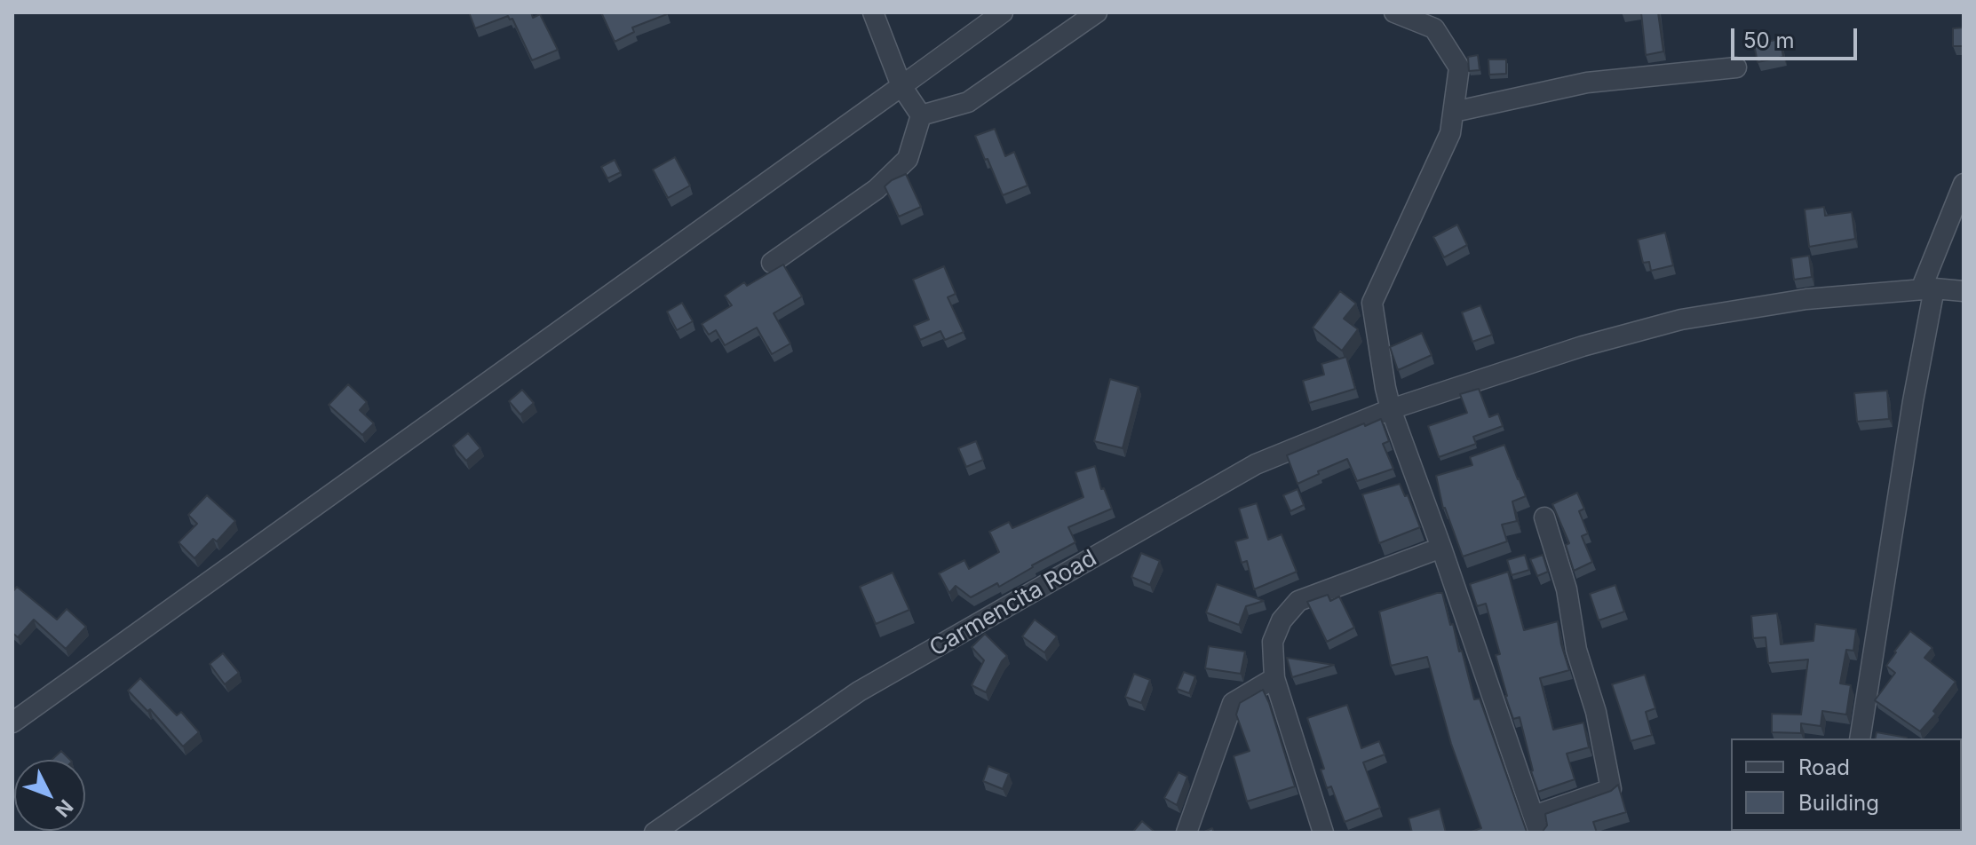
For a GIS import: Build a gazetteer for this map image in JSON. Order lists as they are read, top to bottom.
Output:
{
  "streets": {
    "street": ["Carmencita Road"]
  },
  "legend": ["Road", "Building"],
  "scale_bar": "50 m",
  "north": "bottom right"
}
